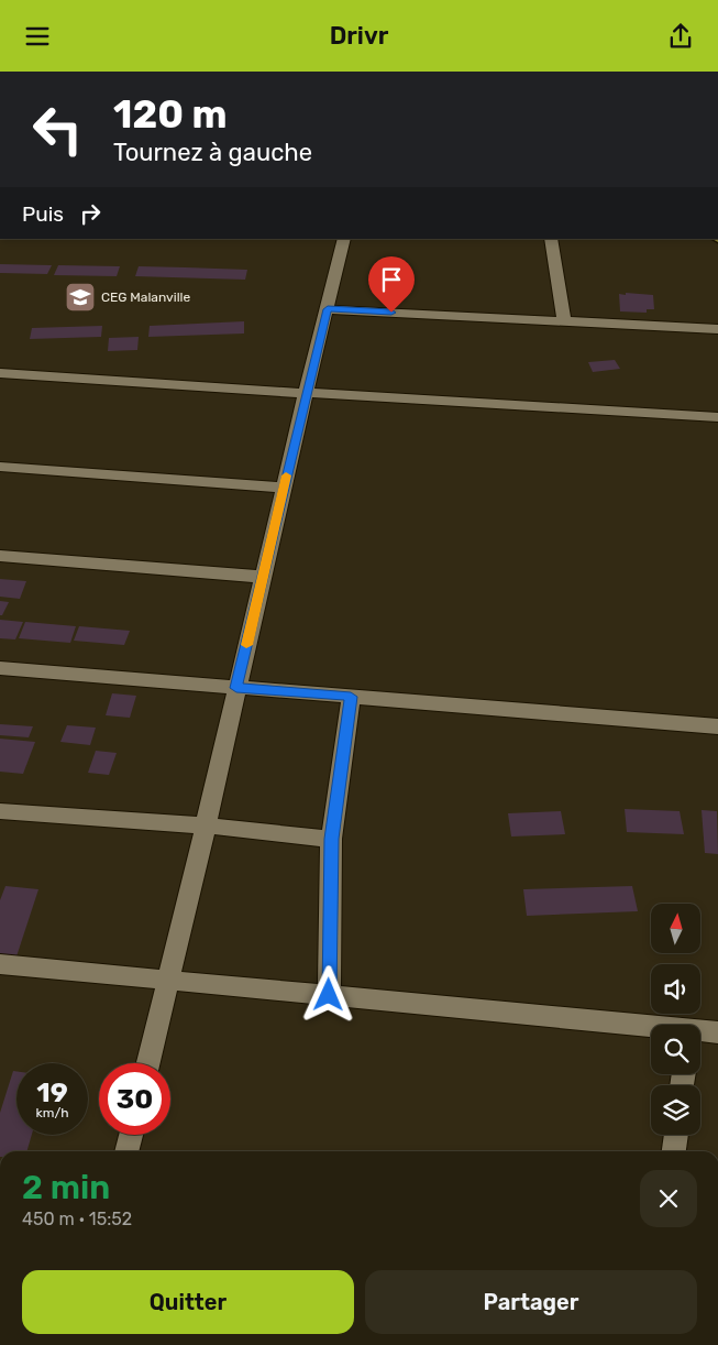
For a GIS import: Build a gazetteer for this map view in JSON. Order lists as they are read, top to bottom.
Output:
{
  "places": {
    "school or university": ["CEG Malanville"]
  },
  "north": "top",
  "page": {
    "header": "Drivr",
    "turn": ["120 m", "Tournez à gauche"],
    "then": "Puis",
    "speed": "19 km/h",
    "limit": "30",
    "heading": ["2 min", "450 m · 15:52"],
    "buttons": ["Quitter", "Partager"]
  }
}
